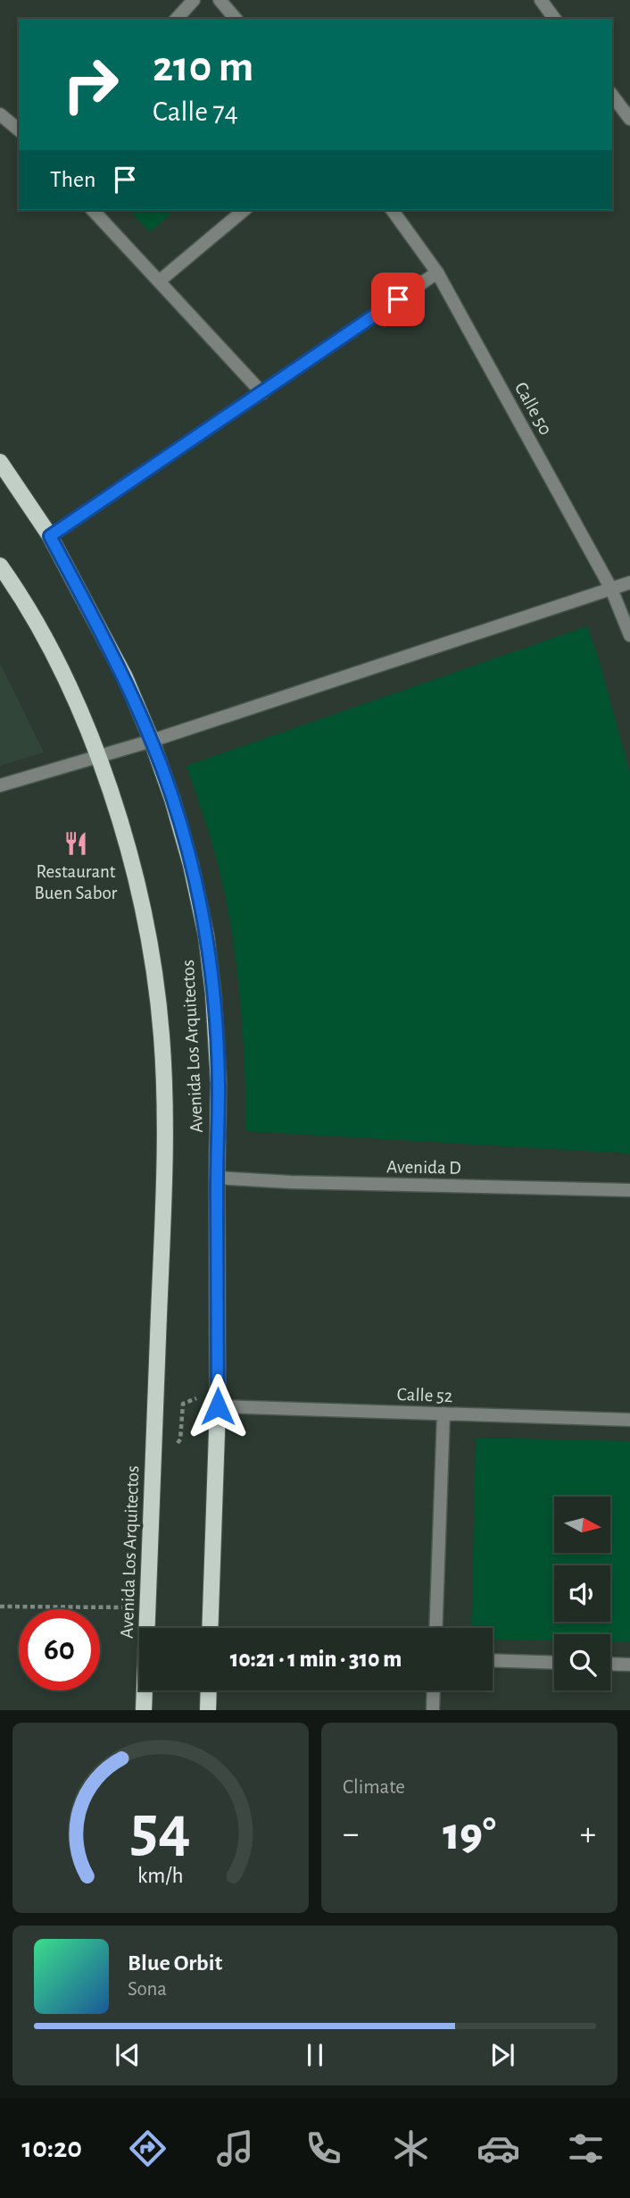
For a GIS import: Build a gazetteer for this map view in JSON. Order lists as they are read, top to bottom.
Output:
{
  "streets": {
    "main road": ["Avenida Los Arquitectos"],
    "street": ["Calle 50", "Avenida D", "Calle 52"]
  },
  "crossings": [
    ["Avenida Los Arquitectos", "Avenida D"],
    ["Avenida Los Arquitectos", "Calle 52"]
  ],
  "places": {
    "restaurant": ["Restaurant Buen Sabor"]
  },
  "north": "right",
  "page": {
    "turn": ["210 m", "Calle 74"],
    "then": "Then",
    "limit": "60",
    "trip": "10:21 · 1 min · 310 m",
    "tile": "Climate",
    "heat": ["−", "19°", "+"],
    "song": ["Blue Orbit", "Sona"],
    "tabs": "10:20",
    "gauge": ["54", "km/h"]
  }
}
